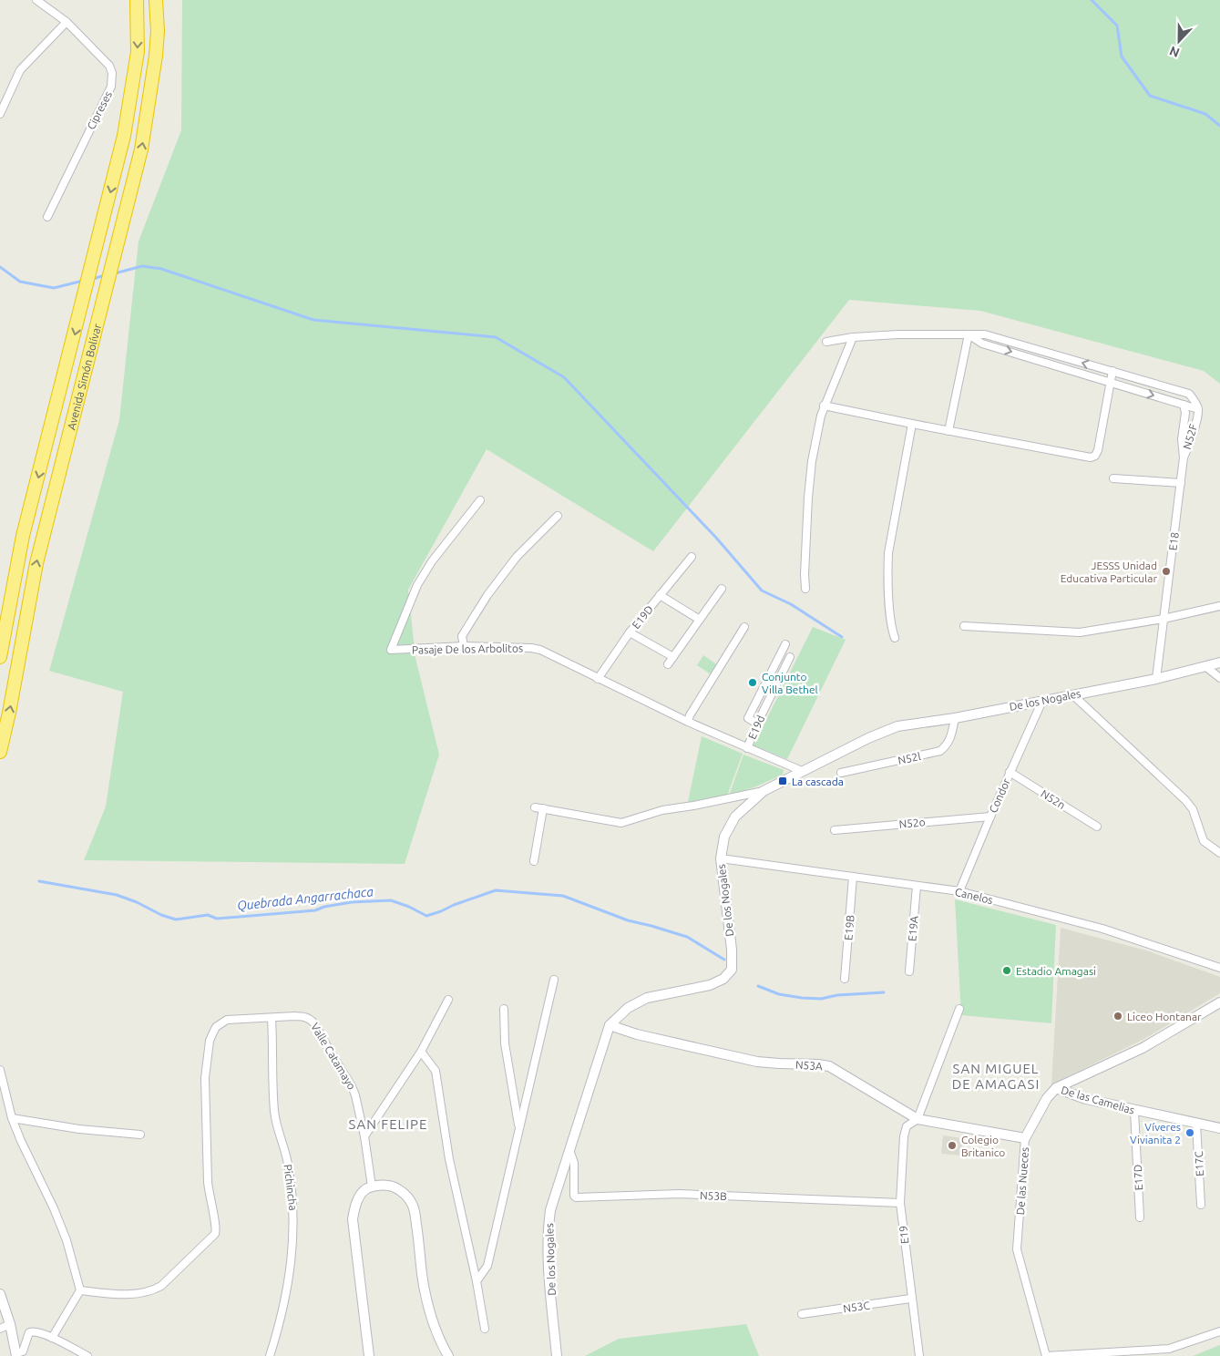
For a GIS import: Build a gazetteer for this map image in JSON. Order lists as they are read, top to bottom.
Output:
{
  "streets": {
    "highway": ["Avenida Simón Bolívar"],
    "street": [
      "Cipreses",
      "N52F",
      "E18",
      "E19D",
      "Pasaje De los Arbolitos",
      "De los Nogales",
      "E19d",
      "N52l",
      "Condor",
      "N52n",
      "N52o",
      "Canelos",
      "E19B",
      "E19A",
      "Valle Catamayo",
      "N53A",
      "De las Camelias",
      "E17C",
      "E17D",
      "De las Nueces",
      "Pichincha",
      "N53B",
      "E19",
      "N53C"
    ]
  },
  "crossings": [
    ["N52F", "E18"],
    ["E18", "De los Nogales"],
    ["E19D", "Pasaje De los Arbolitos"],
    ["Pasaje De los Arbolitos", "De los Nogales"],
    ["Pasaje De los Arbolitos", "E19d"],
    ["De los Nogales", "N52l"],
    ["De los Nogales", "Condor"],
    ["De los Nogales", "Canelos"],
    ["De los Nogales", "N53A"],
    ["De los Nogales", "N53B"],
    ["Condor", "N52n"],
    ["Condor", "N52o"],
    ["Condor", "Canelos"],
    ["Canelos", "E19B"],
    ["Canelos", "E19A"],
    ["Valle Catamayo", "Pichincha"],
    ["N53A", "De las Nueces"],
    ["N53A", "E19"],
    ["De las Camelias", "E17C"],
    ["De las Camelias", "E17D"],
    ["De las Camelias", "De las Nueces"],
    ["N53B", "E19"],
    ["E19", "N53C"]
  ],
  "districts": ["SAN MIGUEL DE AMAGASI", "SAN FELIPE"],
  "water": ["Quebrada Angarrachaca"],
  "places": {
    "other": [
      "JESSS Unidad Educativa Particular",
      "Conjunto Villa Bethel",
      "Estadio Amagasi",
      "Liceo Hontanar",
      "Víveres Vivianita 2",
      "Colegio Britanico"
    ],
    "transit": ["La cascada"]
  },
  "north": "bottom"
}
